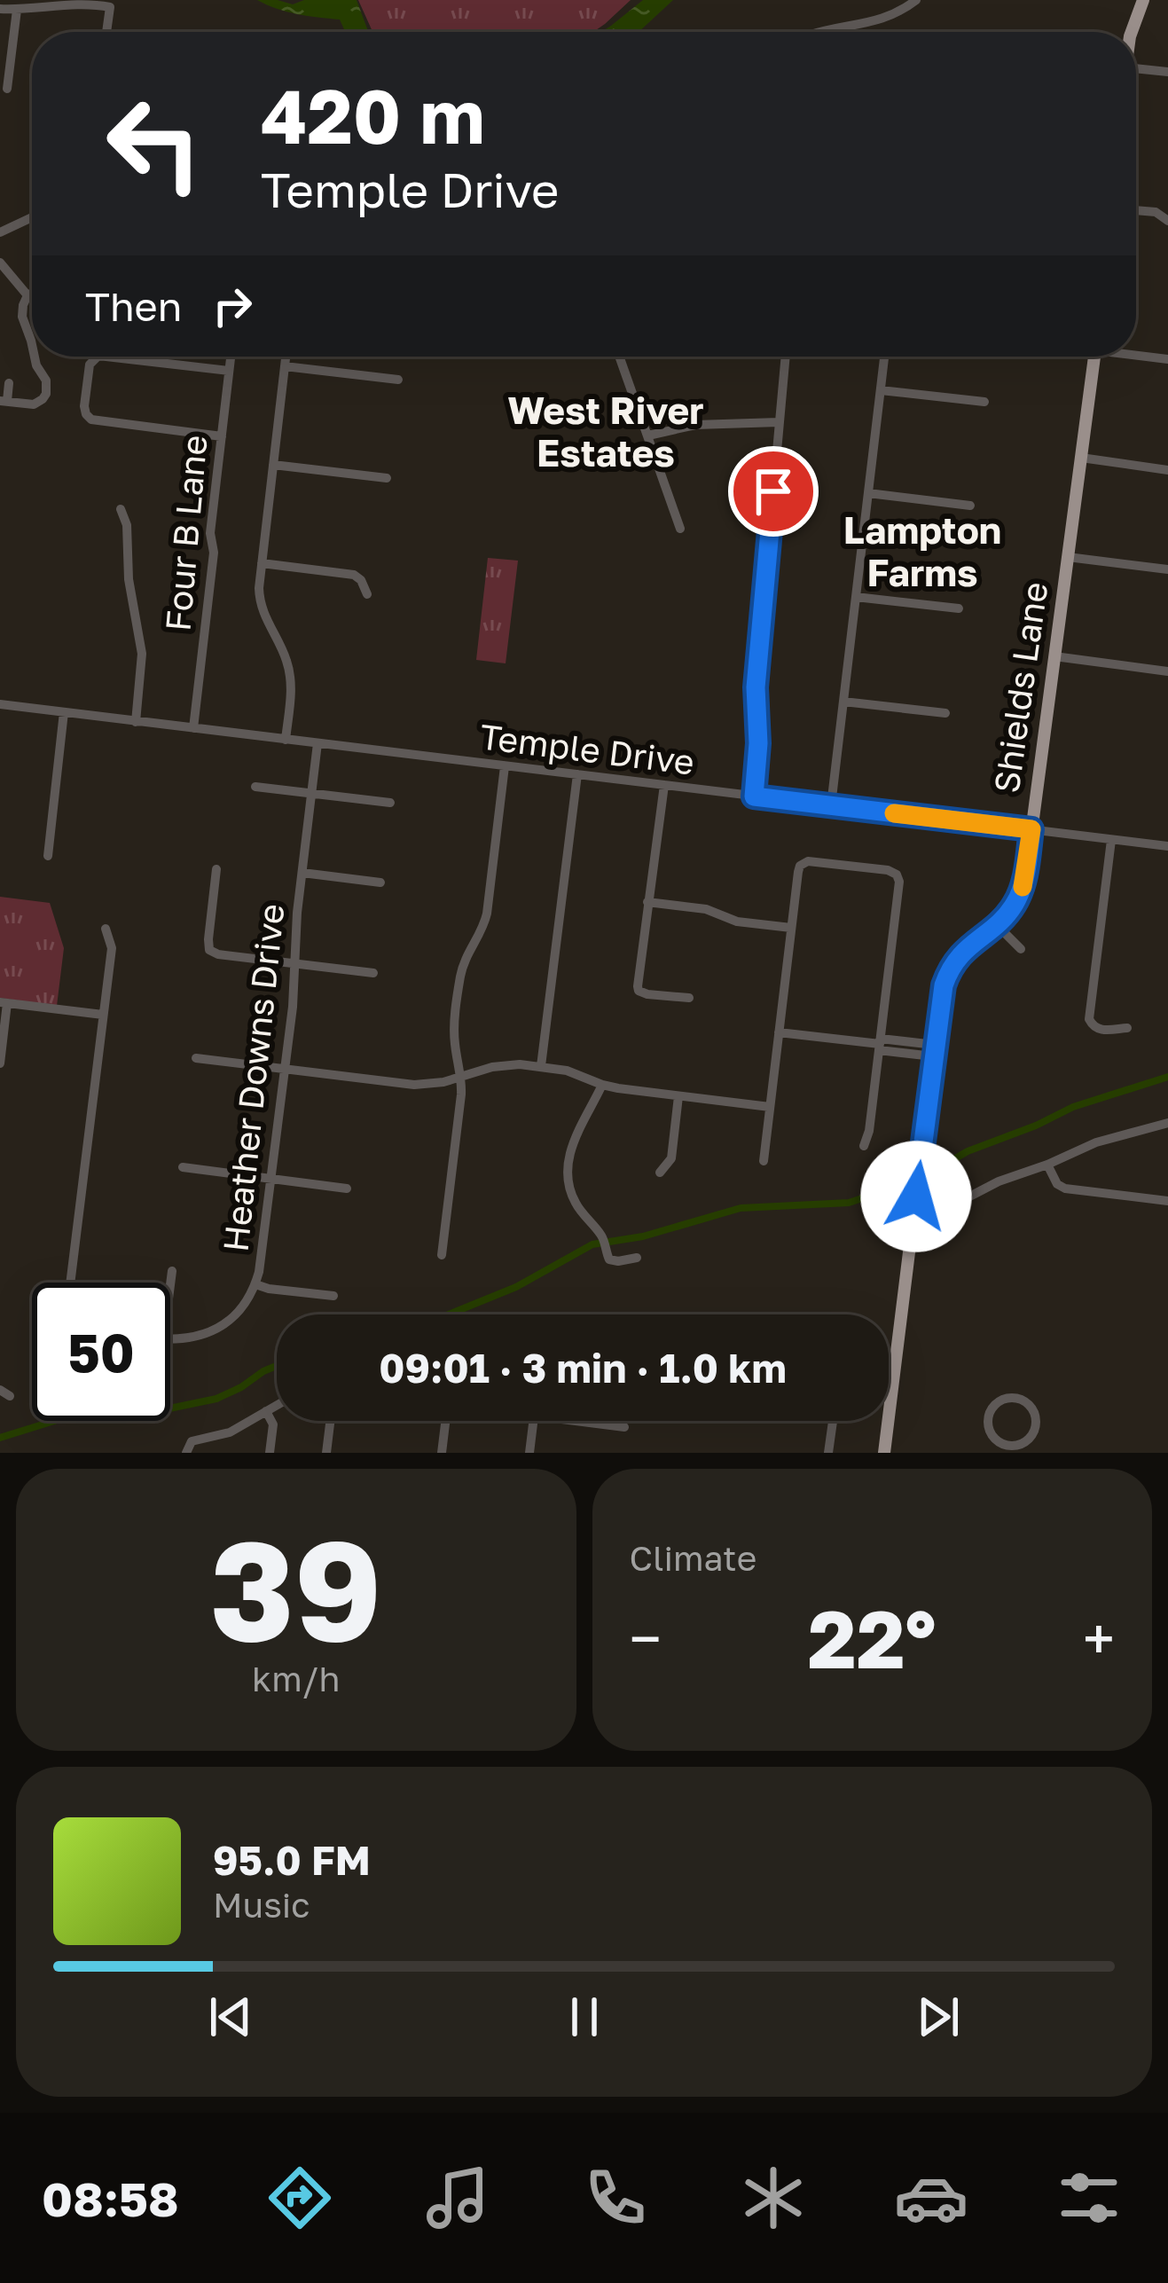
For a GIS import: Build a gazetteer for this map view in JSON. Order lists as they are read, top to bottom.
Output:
{
  "streets": {
    "main road": ["Shields Lane"],
    "street": ["Four B Lane", "Temple Drive", "Heather Downs Drive"]
  },
  "crossings": [
    ["Four B Lane", "Temple Drive"],
    ["Shields Lane", "Temple Drive"],
    ["Temple Drive", "Heather Downs Drive"]
  ],
  "districts": ["West River Estates", "Lampton Farms"],
  "page": {
    "turn": ["420 m", "Temple Drive"],
    "then": "Then",
    "limit": "50",
    "trip": "09:01 · 3 min · 1.0 km",
    "tile": [
      ["39", "km/h"],
      "Climate"
    ],
    "heat": ["−", "22°", "+"],
    "song": ["95.0 FM", "Music"],
    "tabs": "08:58"
  }
}
